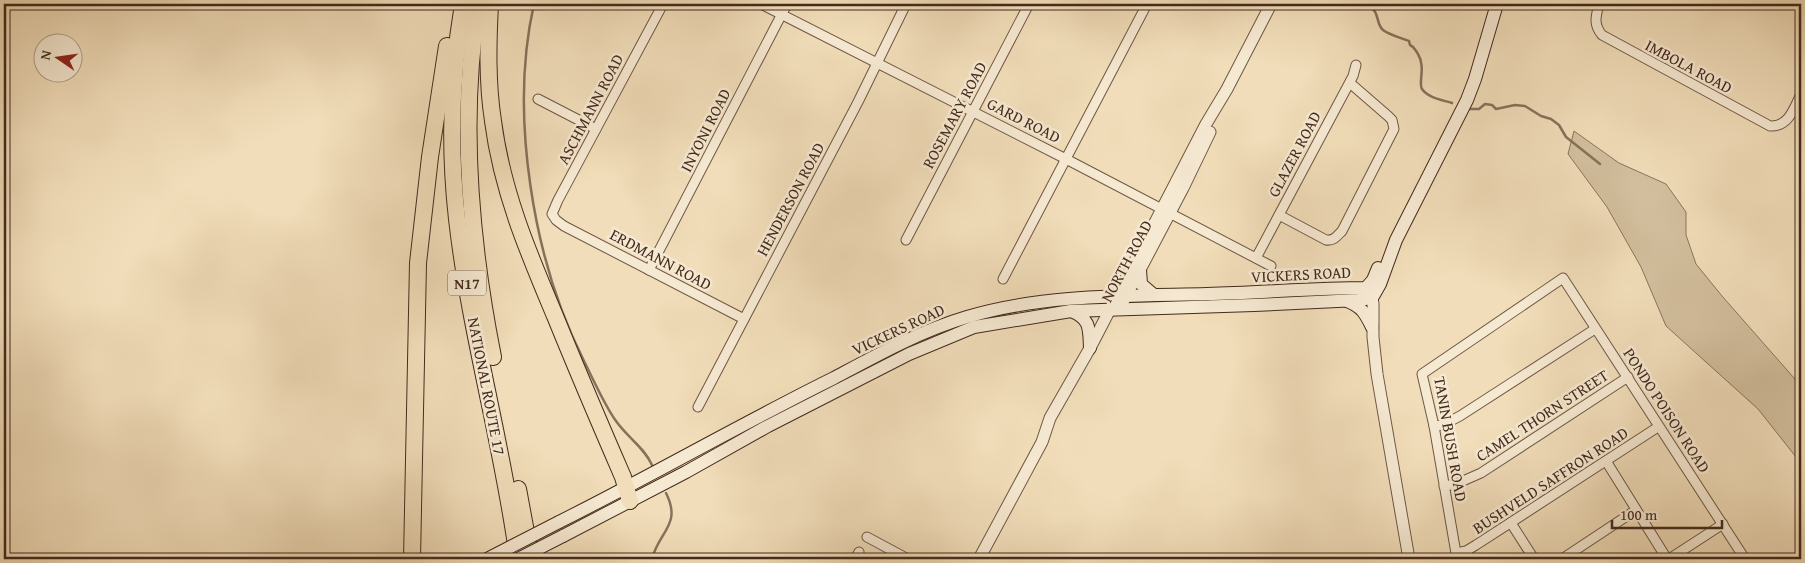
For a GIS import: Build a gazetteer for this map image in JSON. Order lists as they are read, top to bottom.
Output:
{
  "streets": {
    "highway": ["N17", "NATIONAL ROUTE 17"],
    "main road": ["VICKERS ROAD"],
    "street": [
      "IMBOLA ROAD",
      "ASCHMANN ROAD",
      "ROSEMARY ROAD",
      "GARD ROAD",
      "INYONI ROAD",
      "GLAZER ROAD",
      "HENDERSON ROAD",
      "ERDMANN ROAD",
      "NORTH ROAD",
      "PONDO POISON ROAD",
      "CAMEL THORN STREET",
      "TANIN BUSH ROAD",
      "BUSHVELD SAFFRON ROAD"
    ]
  },
  "crossings": [
    ["ASCHMANN ROAD", "ERDMANN ROAD"],
    ["ROSEMARY ROAD", "GARD ROAD"],
    ["GARD ROAD", "INYONI ROAD"],
    ["GARD ROAD", "GLAZER ROAD"],
    ["GARD ROAD", "HENDERSON ROAD"],
    ["GARD ROAD", "NORTH ROAD"],
    ["INYONI ROAD", "ERDMANN ROAD"],
    ["HENDERSON ROAD", "ERDMANN ROAD"],
    ["NORTH ROAD", "VICKERS ROAD"],
    ["VICKERS ROAD", "NATIONAL ROUTE 17"],
    ["PONDO POISON ROAD", "CAMEL THORN STREET"],
    ["PONDO POISON ROAD", "TANIN BUSH ROAD"],
    ["PONDO POISON ROAD", "BUSHVELD SAFFRON ROAD"],
    ["CAMEL THORN STREET", "TANIN BUSH ROAD"],
    ["TANIN BUSH ROAD", "BUSHVELD SAFFRON ROAD"]
  ],
  "scale_bar": "100 m",
  "north": "left"
}
